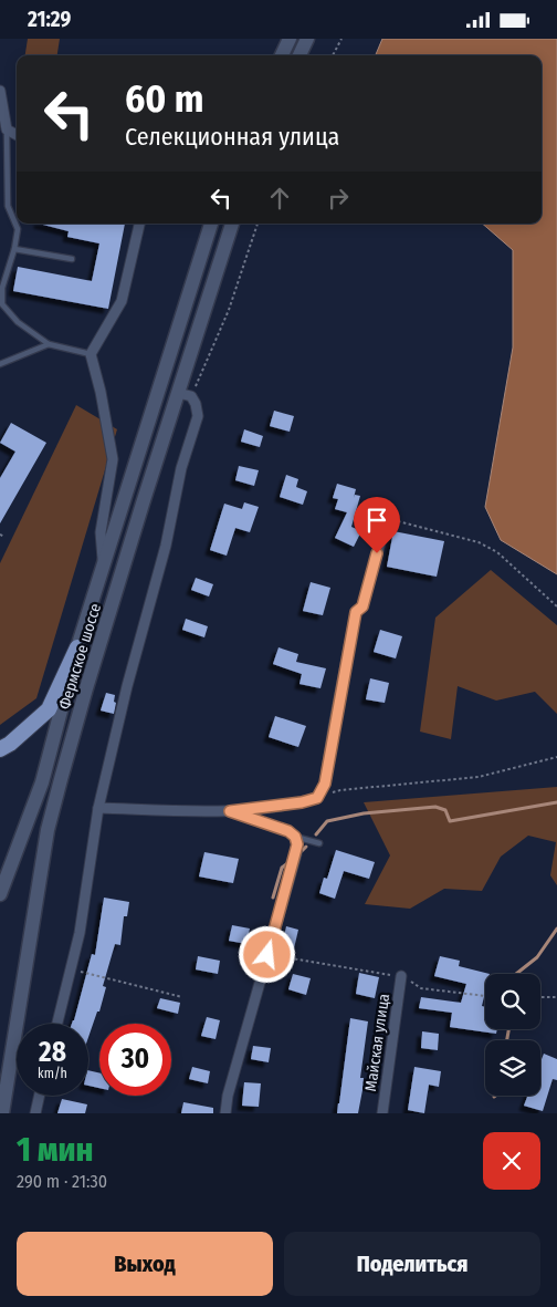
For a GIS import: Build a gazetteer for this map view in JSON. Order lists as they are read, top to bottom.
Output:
{
  "streets": {
    "main road": ["Фермское шоссе"],
    "street": ["Майская улица"]
  },
  "page": {
    "status": "21:29",
    "turn": ["60 m", "Селекционная улица"],
    "speed": "28 km/h",
    "limit": "30",
    "heading": ["1 мин", "290 m · 21:30"],
    "buttons": ["Выход", "Поделиться"]
  }
}
